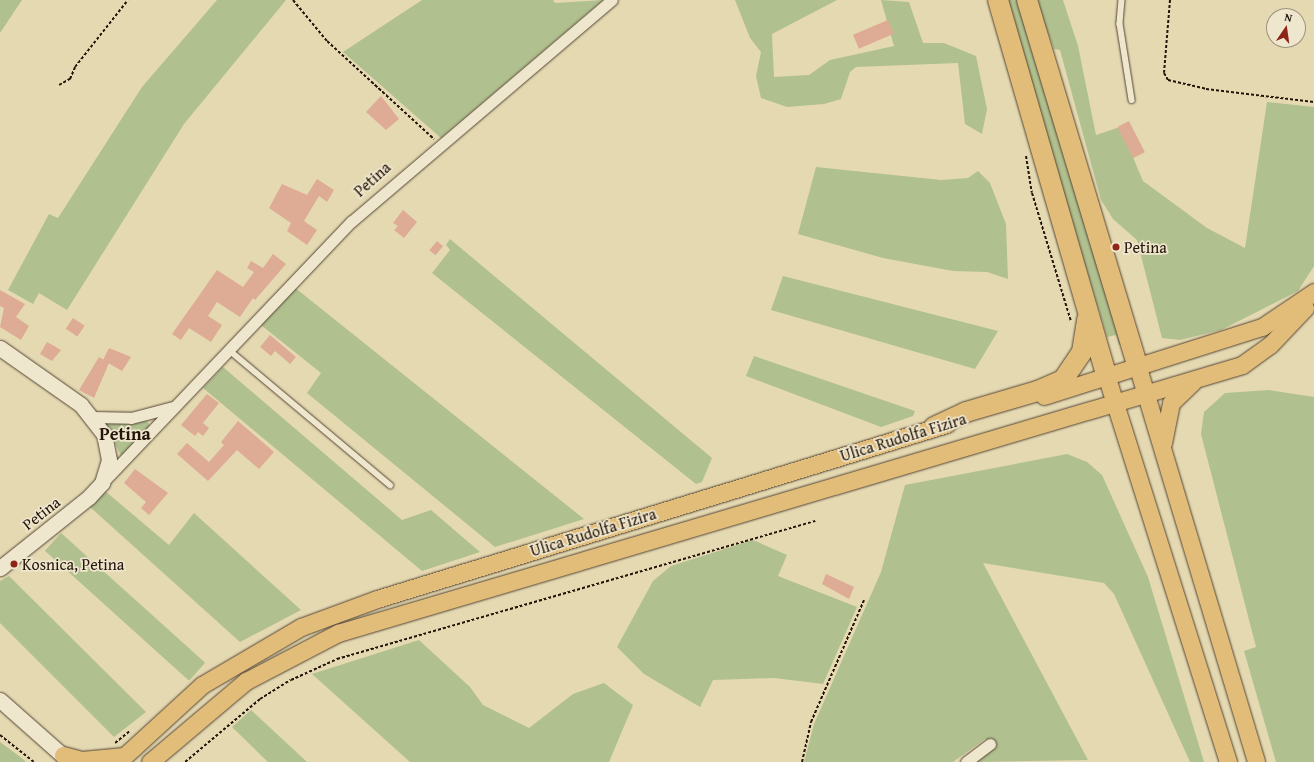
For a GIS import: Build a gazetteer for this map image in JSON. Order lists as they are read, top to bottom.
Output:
{
  "streets": {
    "main road": ["Ulica Rudolfa Fizira"],
    "street": ["Petina"]
  },
  "districts": ["Petina"],
  "places": ["Petina", "Kosnica, Petina"],
  "north": "top"
}
